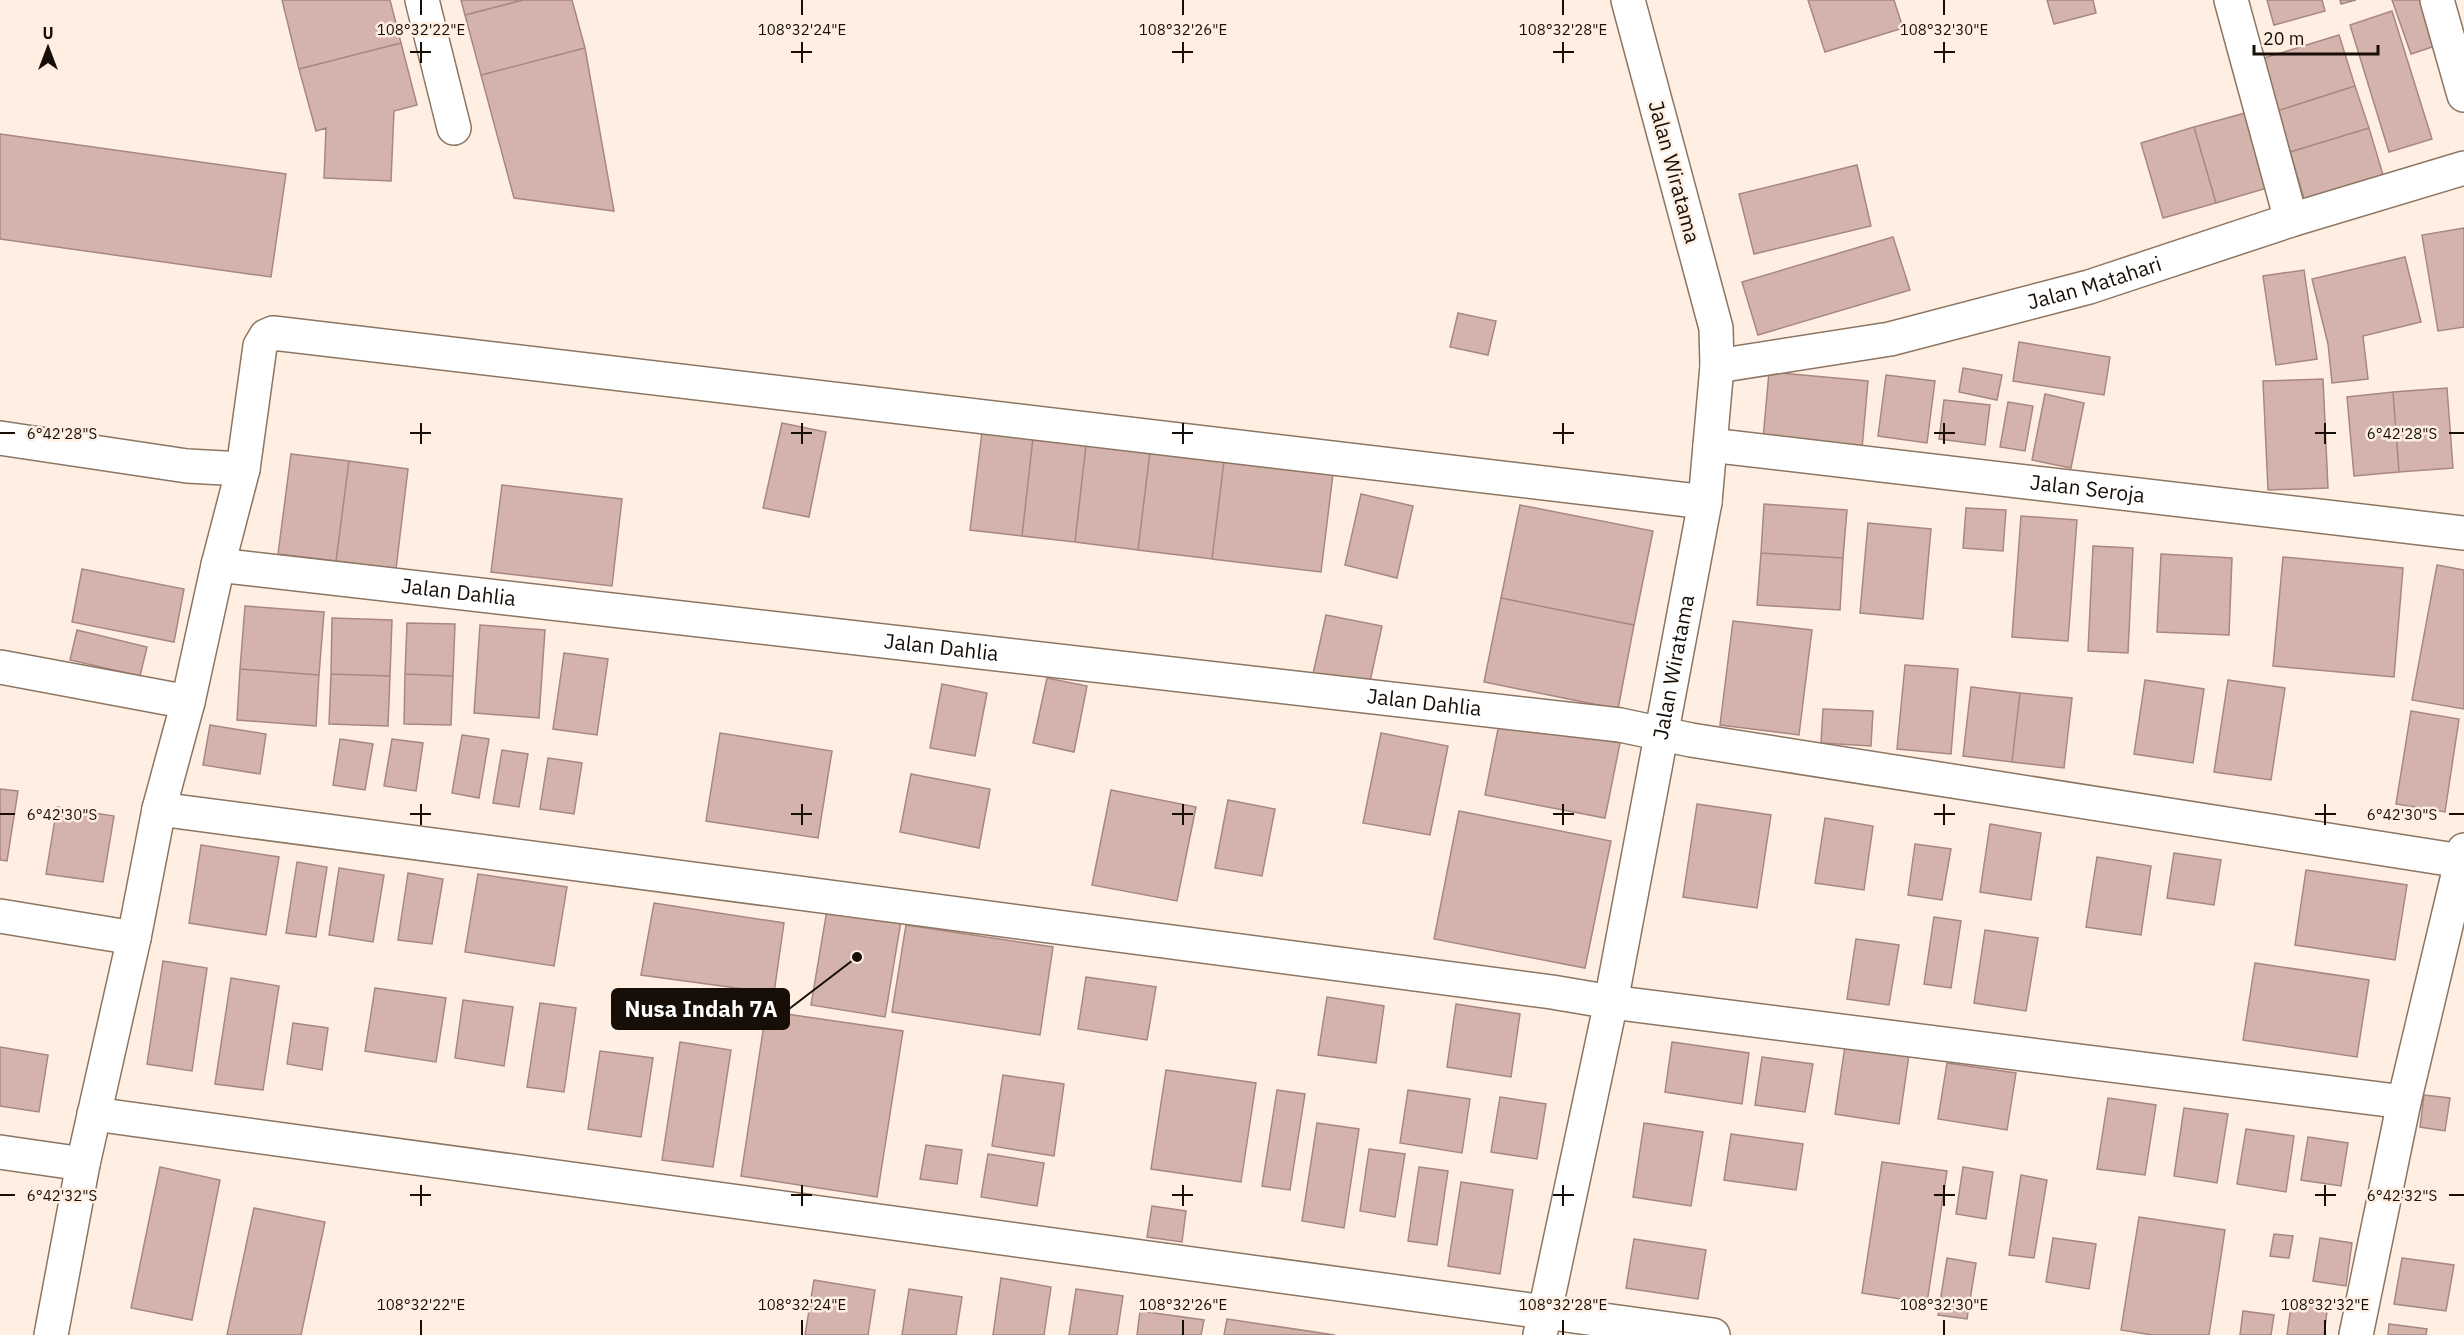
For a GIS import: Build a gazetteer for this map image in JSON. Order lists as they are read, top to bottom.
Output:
{
  "streets": {
    "street": [
      "Jalan Wiratama",
      "Jalan Matahari",
      "Jalan Seroja",
      "Jalan Dahlia"
    ]
  },
  "crossings": [
    ["Jalan Wiratama", "Jalan Matahari"],
    ["Jalan Wiratama", "Jalan Seroja"],
    ["Jalan Wiratama", "Jalan Dahlia"]
  ],
  "places": ["Nusa Indah 7A"],
  "scale_bar": "20 m",
  "north": "top",
  "coordinates": [
    "108°32'22\"E",
    "108°32'24\"E",
    "108°32'26\"E",
    "108°32'28\"E",
    "108°32'30\"E",
    "6°42'28\"S",
    "6°42'30\"S",
    "6°42'32\"S",
    "108°32'32\"E"
  ]
}
